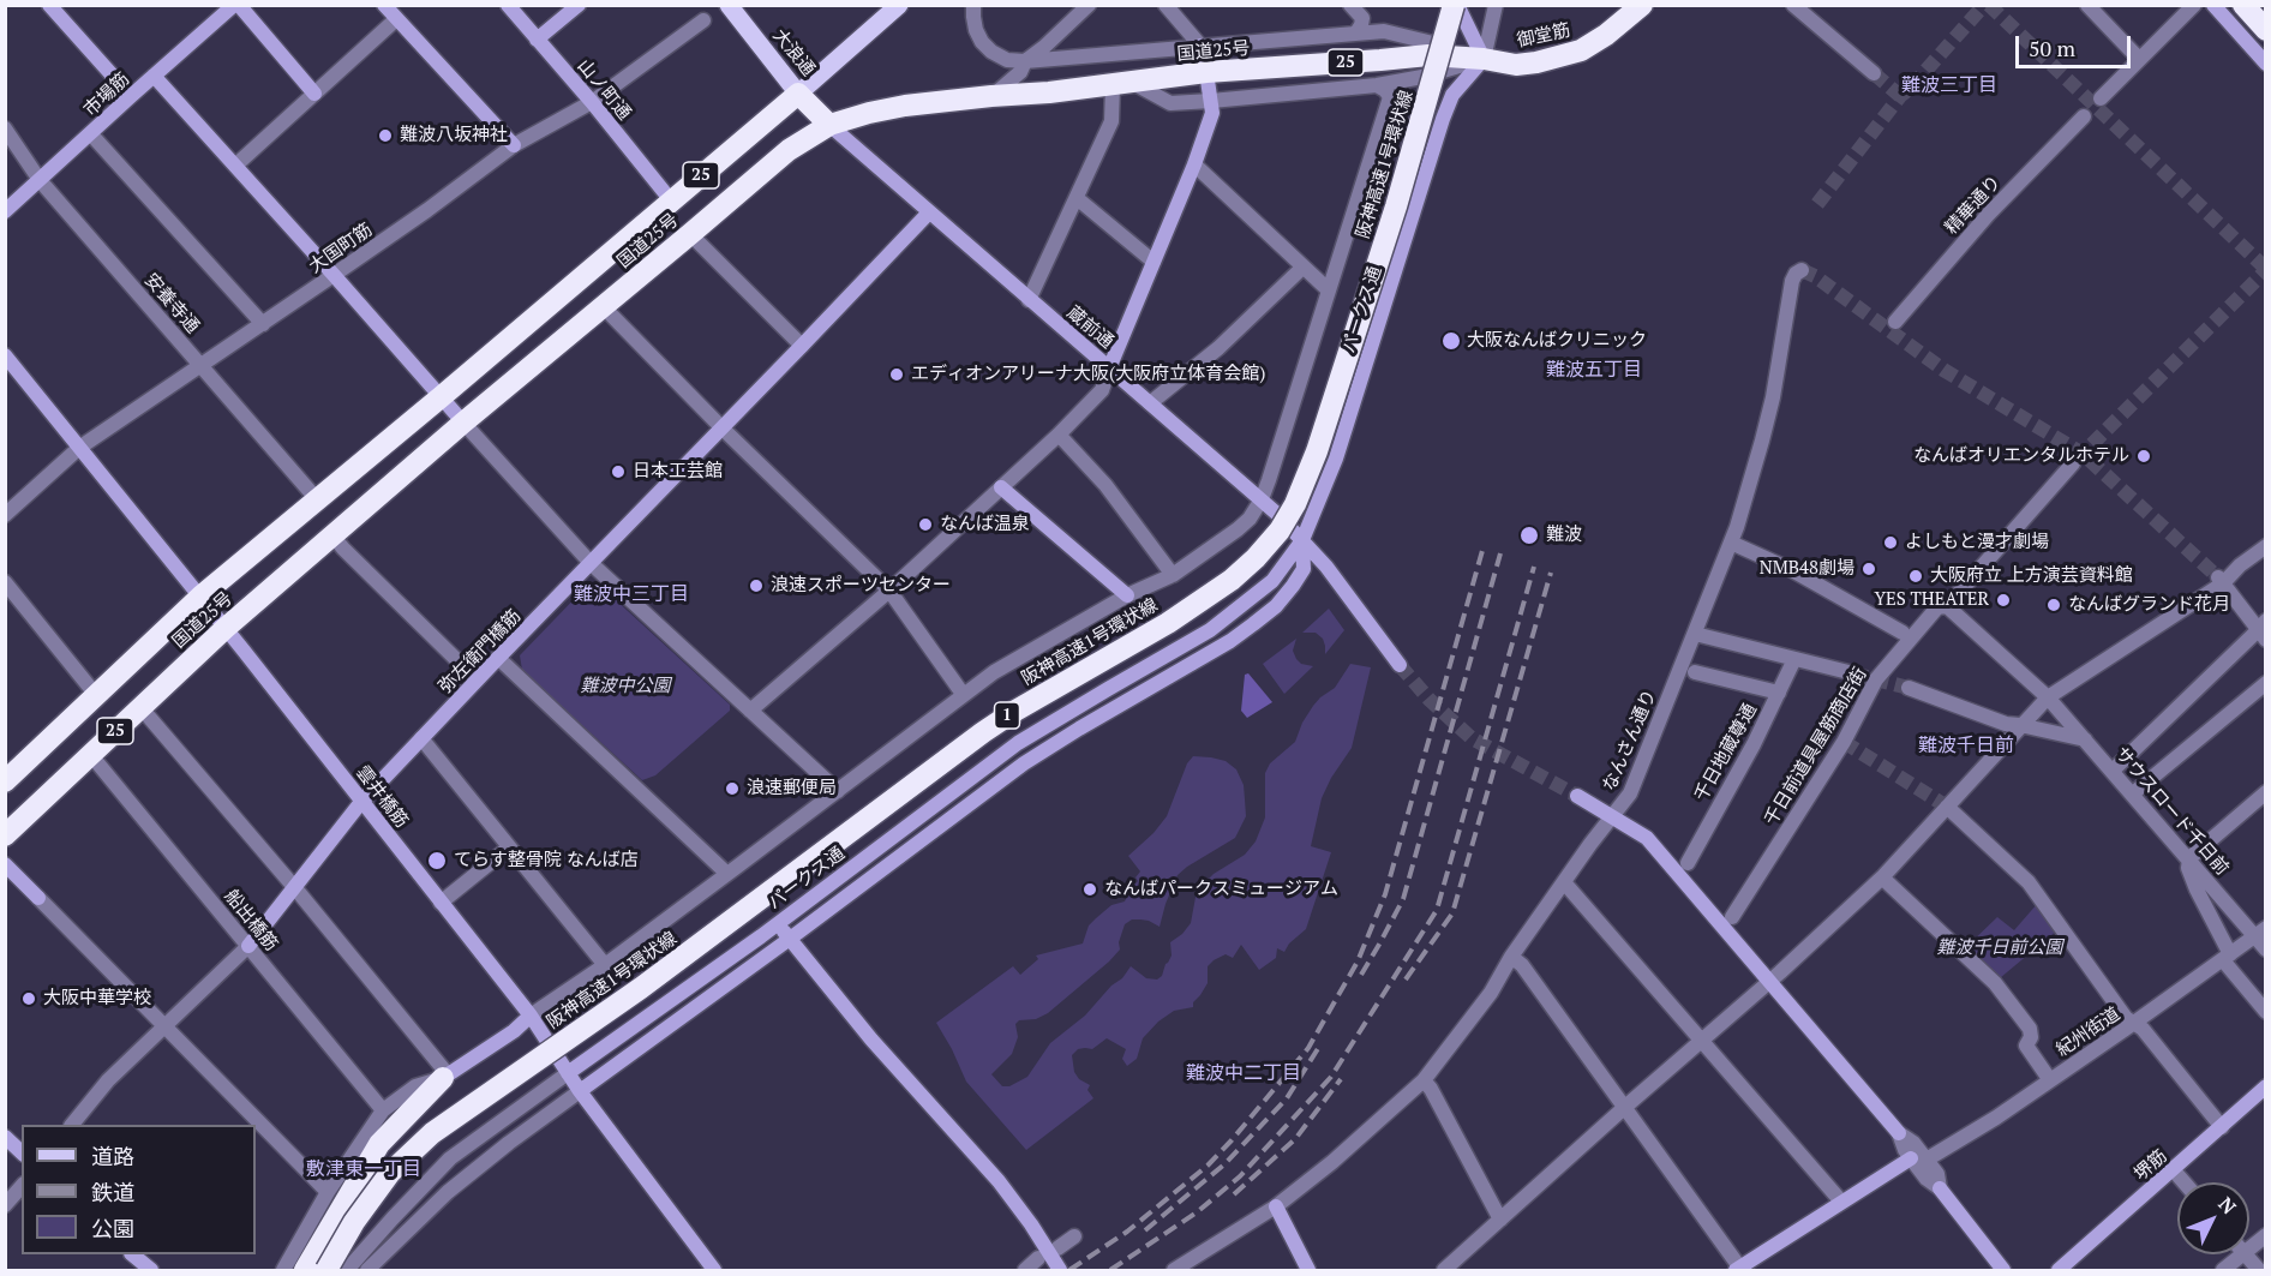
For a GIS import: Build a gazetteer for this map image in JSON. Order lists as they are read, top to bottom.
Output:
{
  "streets": {
    "highway": [
      "御堂筋",
      "国道25号",
      "大浪通",
      "25",
      "阪神高速1号環状線",
      "1"
    ],
    "street": [
      "山ノ町通",
      "市場筋",
      "精華通り",
      "大国町筋",
      "安養寺通",
      "パークス通",
      "蔵前通",
      "弥左衛門橋筋",
      "なんさん通り",
      "千日前道具屋筋商店街",
      "千日地蔵尊通",
      "雲井橋筋",
      "サウスロード千日前",
      "船出橋筋",
      "紀州街道",
      "堺筋"
    ]
  },
  "crossings": [
    ["御堂筋", "国道25号"],
    ["御堂筋", "パークス通"],
    ["国道25号", "大浪通"],
    ["国道25号", "山ノ町通"],
    ["国道25号", "安養寺通"],
    ["国道25号", "パークス通"],
    ["国道25号", "蔵前通"],
    ["国道25号", "雲井橋筋"],
    ["国道25号", "船出橋筋"],
    ["大浪通", "蔵前通"],
    ["山ノ町通", "大国町筋"],
    ["市場筋", "安養寺通"],
    ["大国町筋", "安養寺通"],
    ["大国町筋", "雲井橋筋"],
    ["パークス通", "蔵前通"],
    ["パークス通", "雲井橋筋"],
    ["蔵前通", "弥左衛門橋筋"],
    ["弥左衛門橋筋", "雲井橋筋"],
    ["弥左衛門橋筋", "船出橋筋"],
    ["なんさん通り", "紀州街道"],
    ["千日前道具屋筋商店街", "サウスロード千日前"],
    ["サウスロード千日前", "紀州街道"]
  ],
  "districts": [
    "難波三丁目",
    "難波五丁目",
    "難波中三丁目",
    "難波千日前",
    "難波中二丁目",
    "敷津東一丁目"
  ],
  "parks": ["難波中公園", "難波千日前公園"],
  "places": [
    "難波八坂神社",
    "大阪なんばクリニック",
    "エディオンアリーナ大阪(大阪府立体育会館)",
    "なんばオリエンタルホテル",
    "日本工芸館",
    "なんば温泉",
    "難波",
    "よしもと漫才劇場",
    "NMB48劇場",
    "大阪府立 上方演芸資料館",
    "浪速スポーツセンター",
    "YES THEATER",
    "なんばグランド花月",
    "浪速郵便局",
    "てらす整骨院 なんば店",
    "なんばパークスミュージアム",
    "大阪中華学校"
  ],
  "legend": ["道路", "鉄道", "公園"],
  "scale_bar": "50 m",
  "north": "top right"
}
